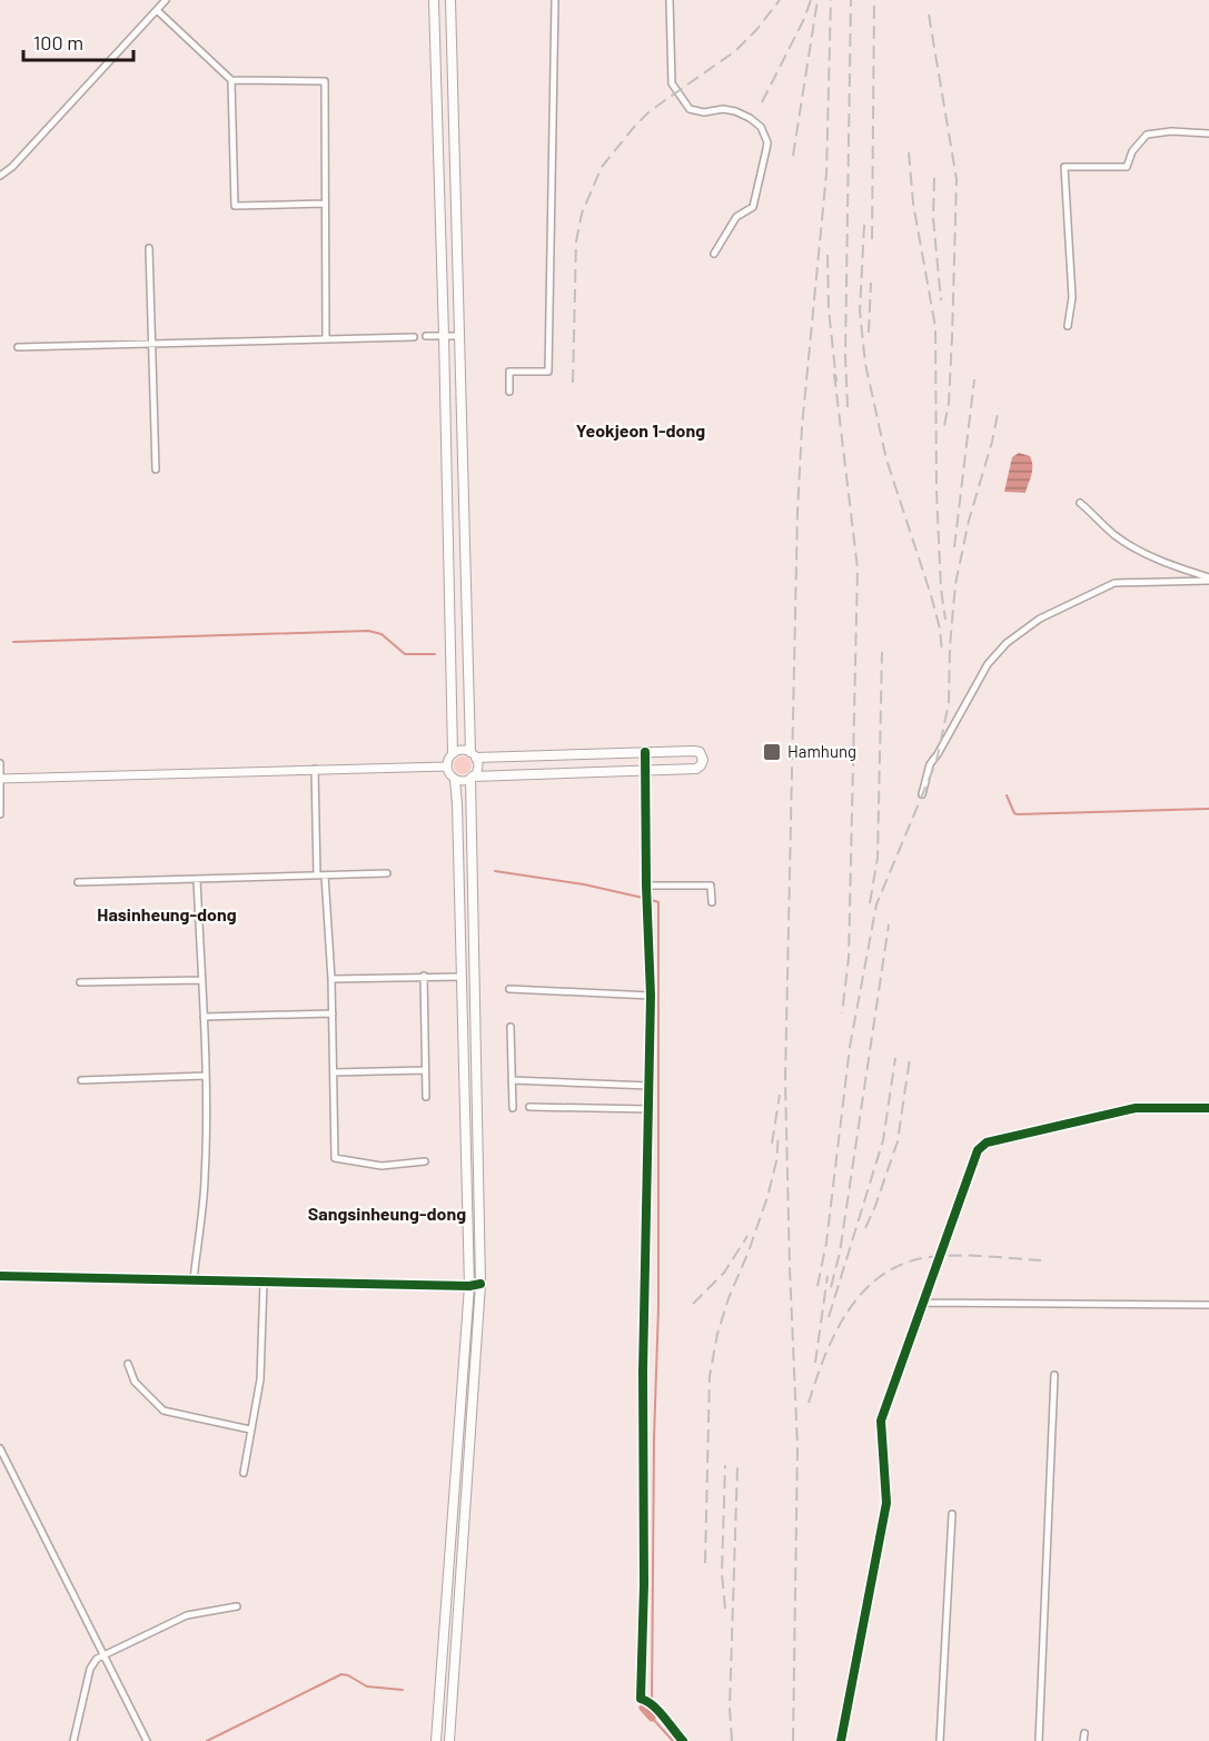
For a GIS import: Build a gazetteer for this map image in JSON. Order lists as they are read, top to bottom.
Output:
{
  "districts": ["Yeokjeon 1-dong", "Hasinheung-dong", "Sangsinheung-dong"],
  "places": {
    "transit": ["Hamhung"]
  },
  "scale_bar": "100 m"
}
